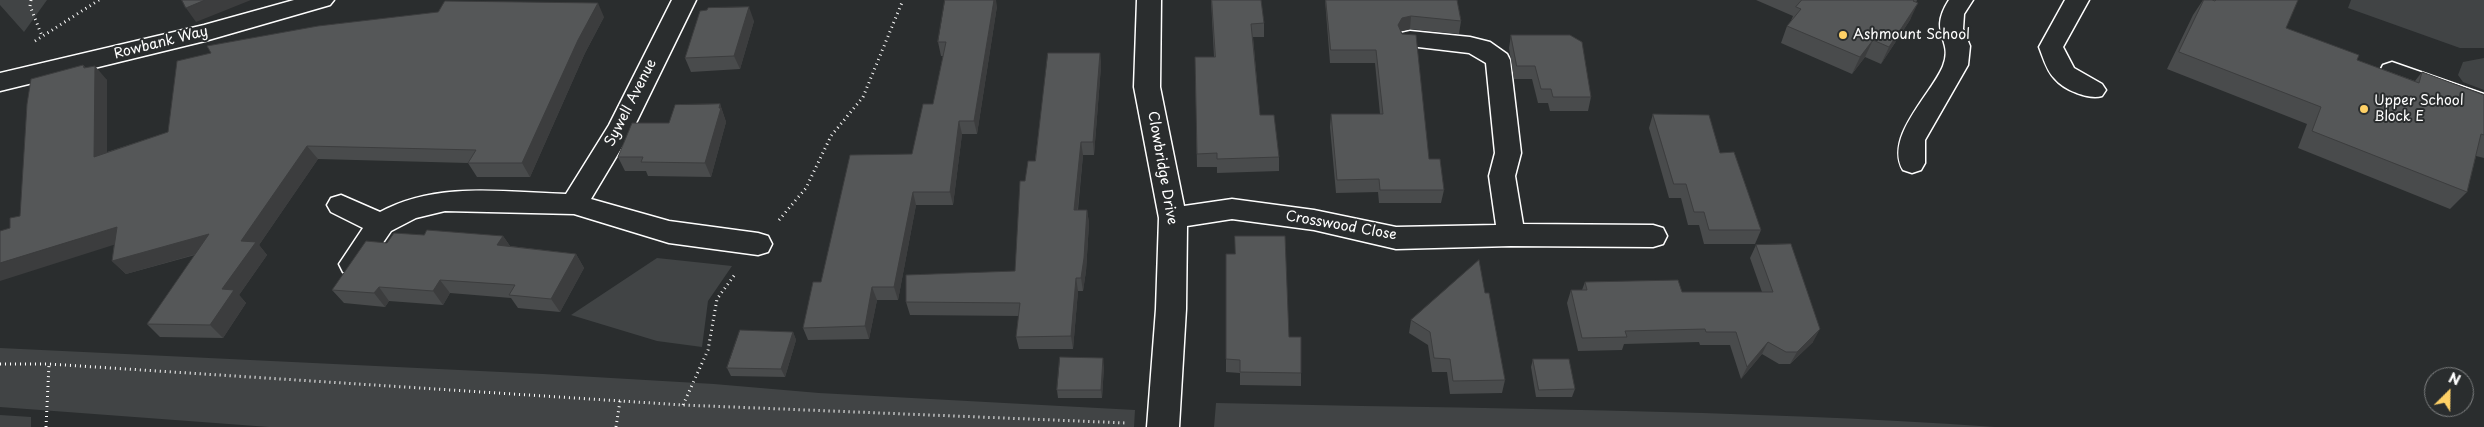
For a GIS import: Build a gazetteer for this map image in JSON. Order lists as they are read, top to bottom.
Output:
{
  "streets": {
    "street": [
      "Rowbank Way",
      "Sywell Avenue",
      "Clowbridge Drive",
      "Crosswood Close"
    ]
  },
  "crossings": [
    ["Clowbridge Drive", "Crosswood Close"]
  ],
  "places": ["Ashmount School", "Upper School Block E"],
  "north": "top right"
}
